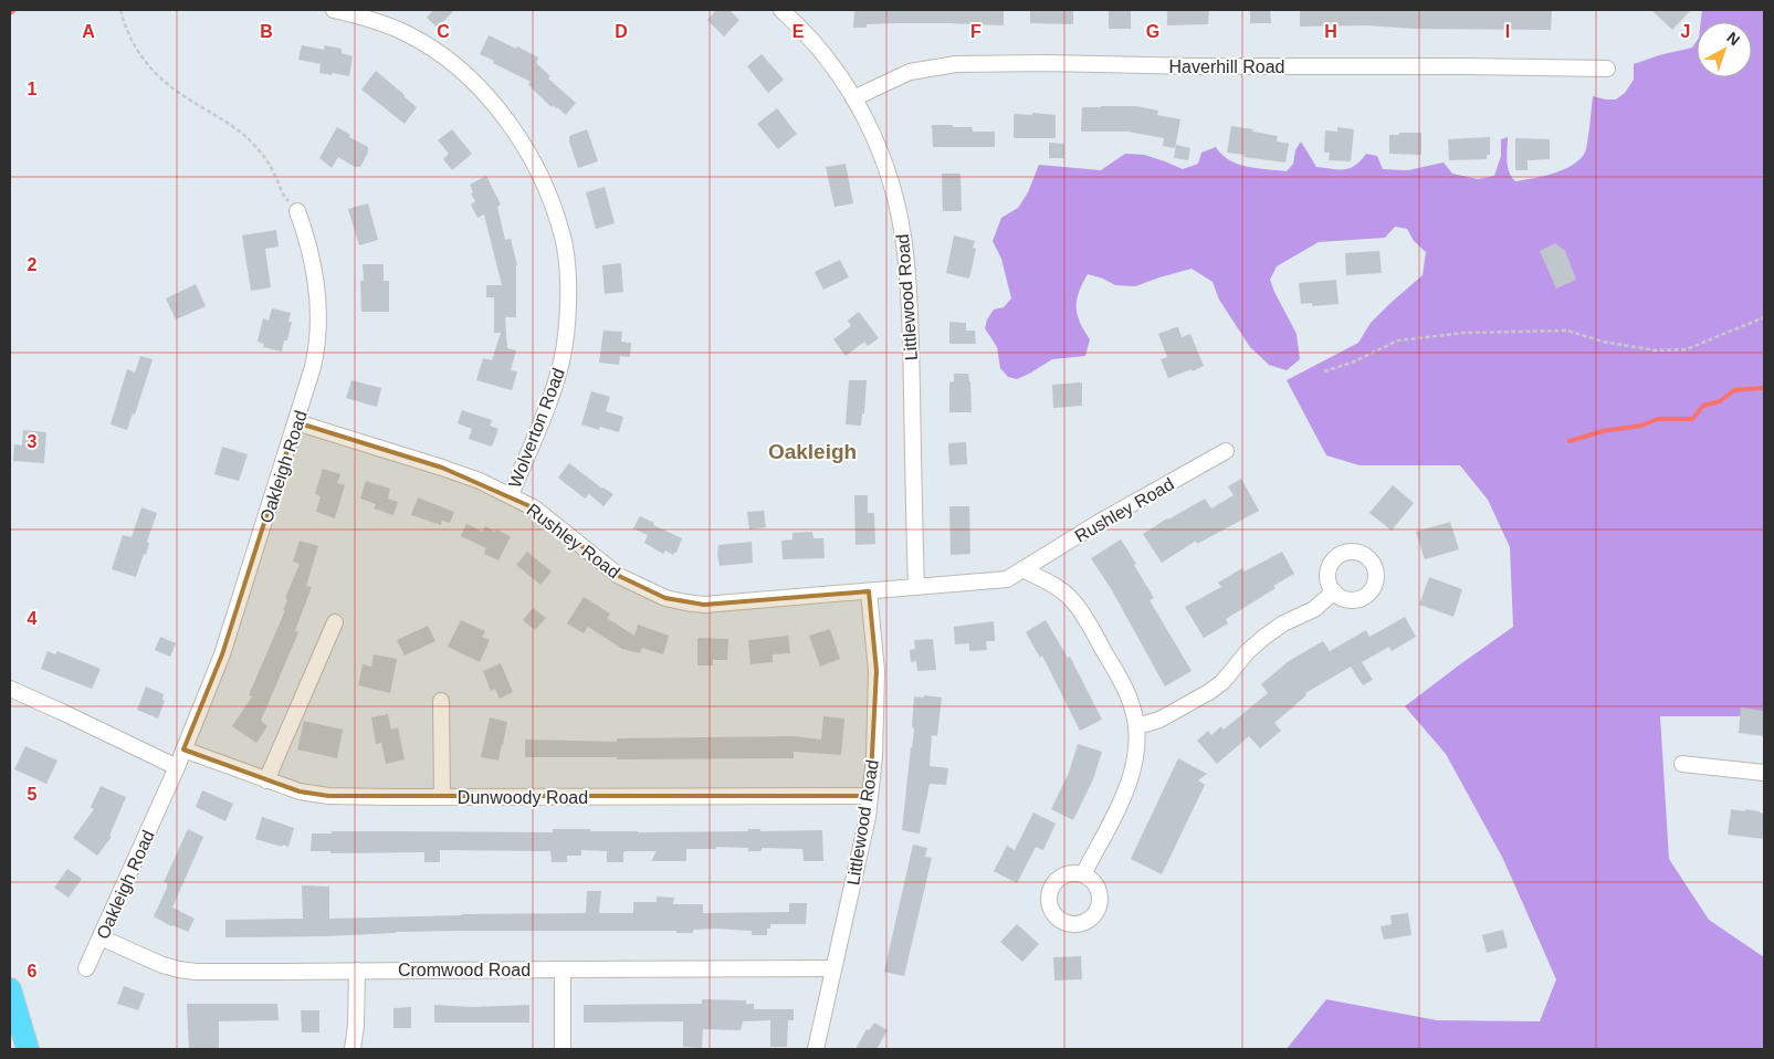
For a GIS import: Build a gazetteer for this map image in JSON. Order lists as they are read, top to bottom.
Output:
{
  "streets": {
    "street": [
      "Haverhill Road",
      "Littlewood Road",
      "Wolverton Road",
      "Oakleigh Road",
      "Rushley Road",
      "Dunwoody Road",
      "Cromwood Road"
    ]
  },
  "crossings": [
    ["Haverhill Road", "Littlewood Road"],
    ["Littlewood Road", "Rushley Road"],
    ["Littlewood Road", "Dunwoody Road"],
    ["Littlewood Road", "Cromwood Road"],
    ["Wolverton Road", "Rushley Road"],
    ["Oakleigh Road", "Rushley Road"],
    ["Oakleigh Road", "Dunwoody Road"],
    ["Oakleigh Road", "Cromwood Road"]
  ],
  "districts": ["Oakleigh"],
  "north": "top right",
  "grid": {
    "columns": [
      "A",
      "B",
      "C",
      "D",
      "E",
      "F",
      "G",
      "H",
      "I",
      "J"
    ],
    "rows": [
      "1",
      "2",
      "3",
      "4",
      "5",
      "6"
    ]
  }
}
